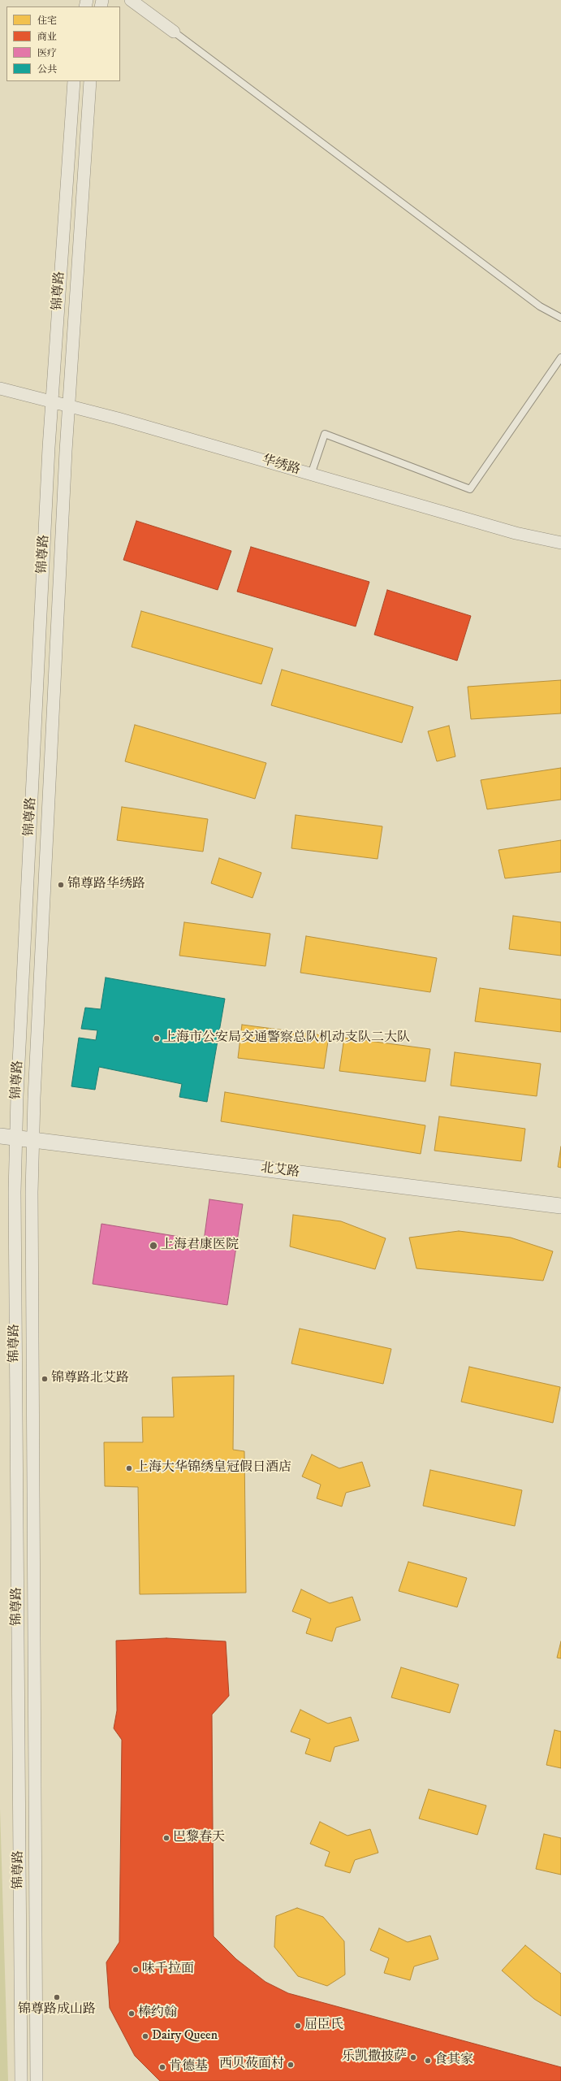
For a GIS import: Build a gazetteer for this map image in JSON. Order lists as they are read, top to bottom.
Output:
{
  "streets": {
    "street": ["锦尊路", "华绣路", "北艾路"]
  },
  "crossings": [
    ["锦尊路", "华绣路"],
    ["锦尊路", "北艾路"]
  ],
  "places": [
    "锦尊路华绣路",
    "上海市公安局交通警察总队机动支队二大队",
    "上海君康医院",
    "锦尊路北艾路",
    "上海大华锦绣皇冠假日酒店",
    "巴黎春天",
    "味千拉面",
    "锦尊路成山路",
    "棒约翰",
    "屈臣氏",
    "Dairy Queen",
    "乐凯撒披萨",
    "食其家",
    "西贝莜面村",
    "肯德基"
  ],
  "legend": [
    "住宅",
    "商业",
    "医疗",
    "公共"
  ]
}
